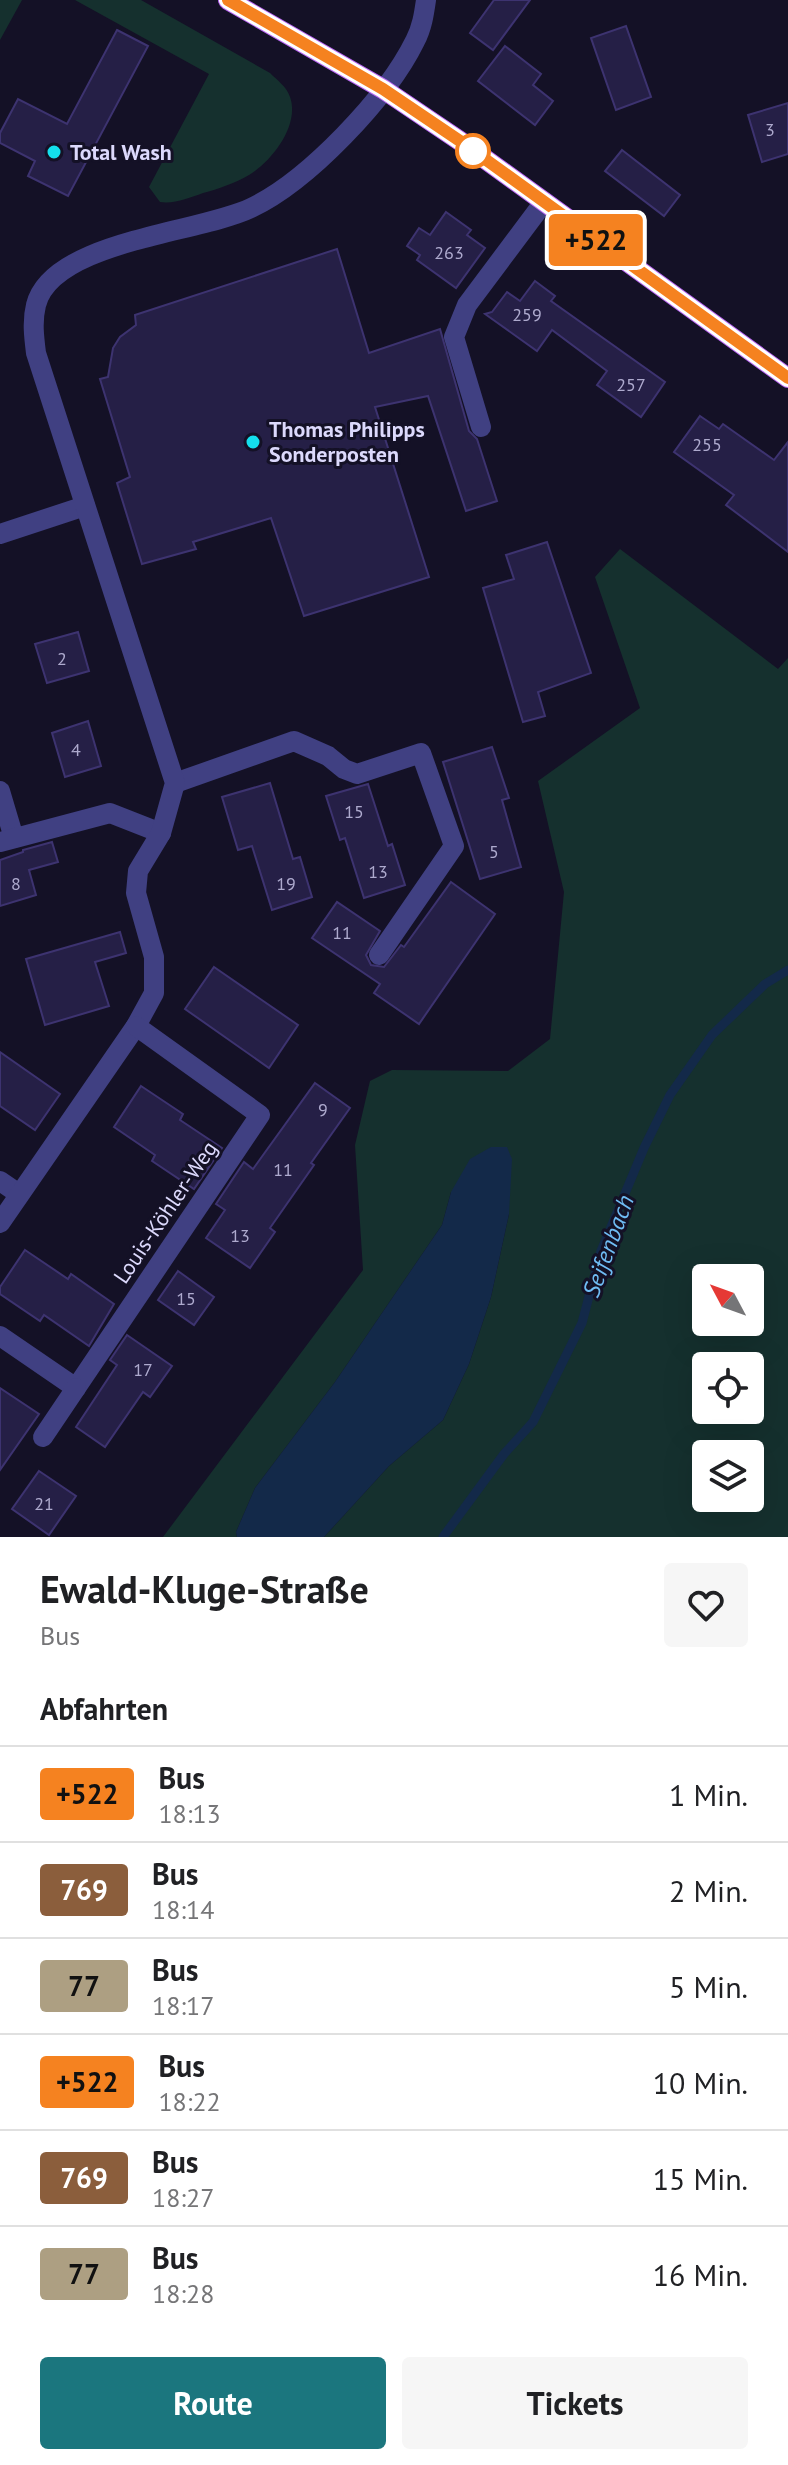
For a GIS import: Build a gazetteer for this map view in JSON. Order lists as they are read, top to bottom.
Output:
{
  "streets": {
    "street": ["Louis-Köhler-Weg"]
  },
  "water": ["Seifenbach"],
  "places": ["Total Wash", "Thomas Philipps Sonderposten"],
  "lines": ["bus line +522"],
  "house_numbers": [
    "3",
    "263",
    "259",
    "257",
    "255",
    "2",
    "4",
    "15",
    "5",
    "13",
    "8",
    "19",
    "11",
    "9",
    "11",
    "13",
    "15",
    "17",
    "21"
  ],
  "north": "top left",
  "page": {
    "on_map": "+522",
    "heading": [
      ["Ewald-Kluge-Straße", "Bus"],
      "Abfahrten"
    ],
    "list": [
      {
        "mark": "+522",
        "name": "Bus",
        "note": "18:13",
        "value": "1 Min."
      },
      {
        "mark": "769",
        "name": "Bus",
        "note": "18:14",
        "value": "2 Min."
      },
      {
        "mark": "77",
        "name": "Bus",
        "note": "18:17",
        "value": "5 Min."
      },
      {
        "mark": "+522",
        "name": "Bus",
        "note": "18:22",
        "value": "10 Min."
      },
      {
        "mark": "769",
        "name": "Bus",
        "note": "18:27",
        "value": "15 Min."
      },
      {
        "mark": "77",
        "name": "Bus",
        "note": "18:28",
        "value": "16 Min."
      }
    ],
    "buttons": ["Route", "Tickets"]
  }
}
